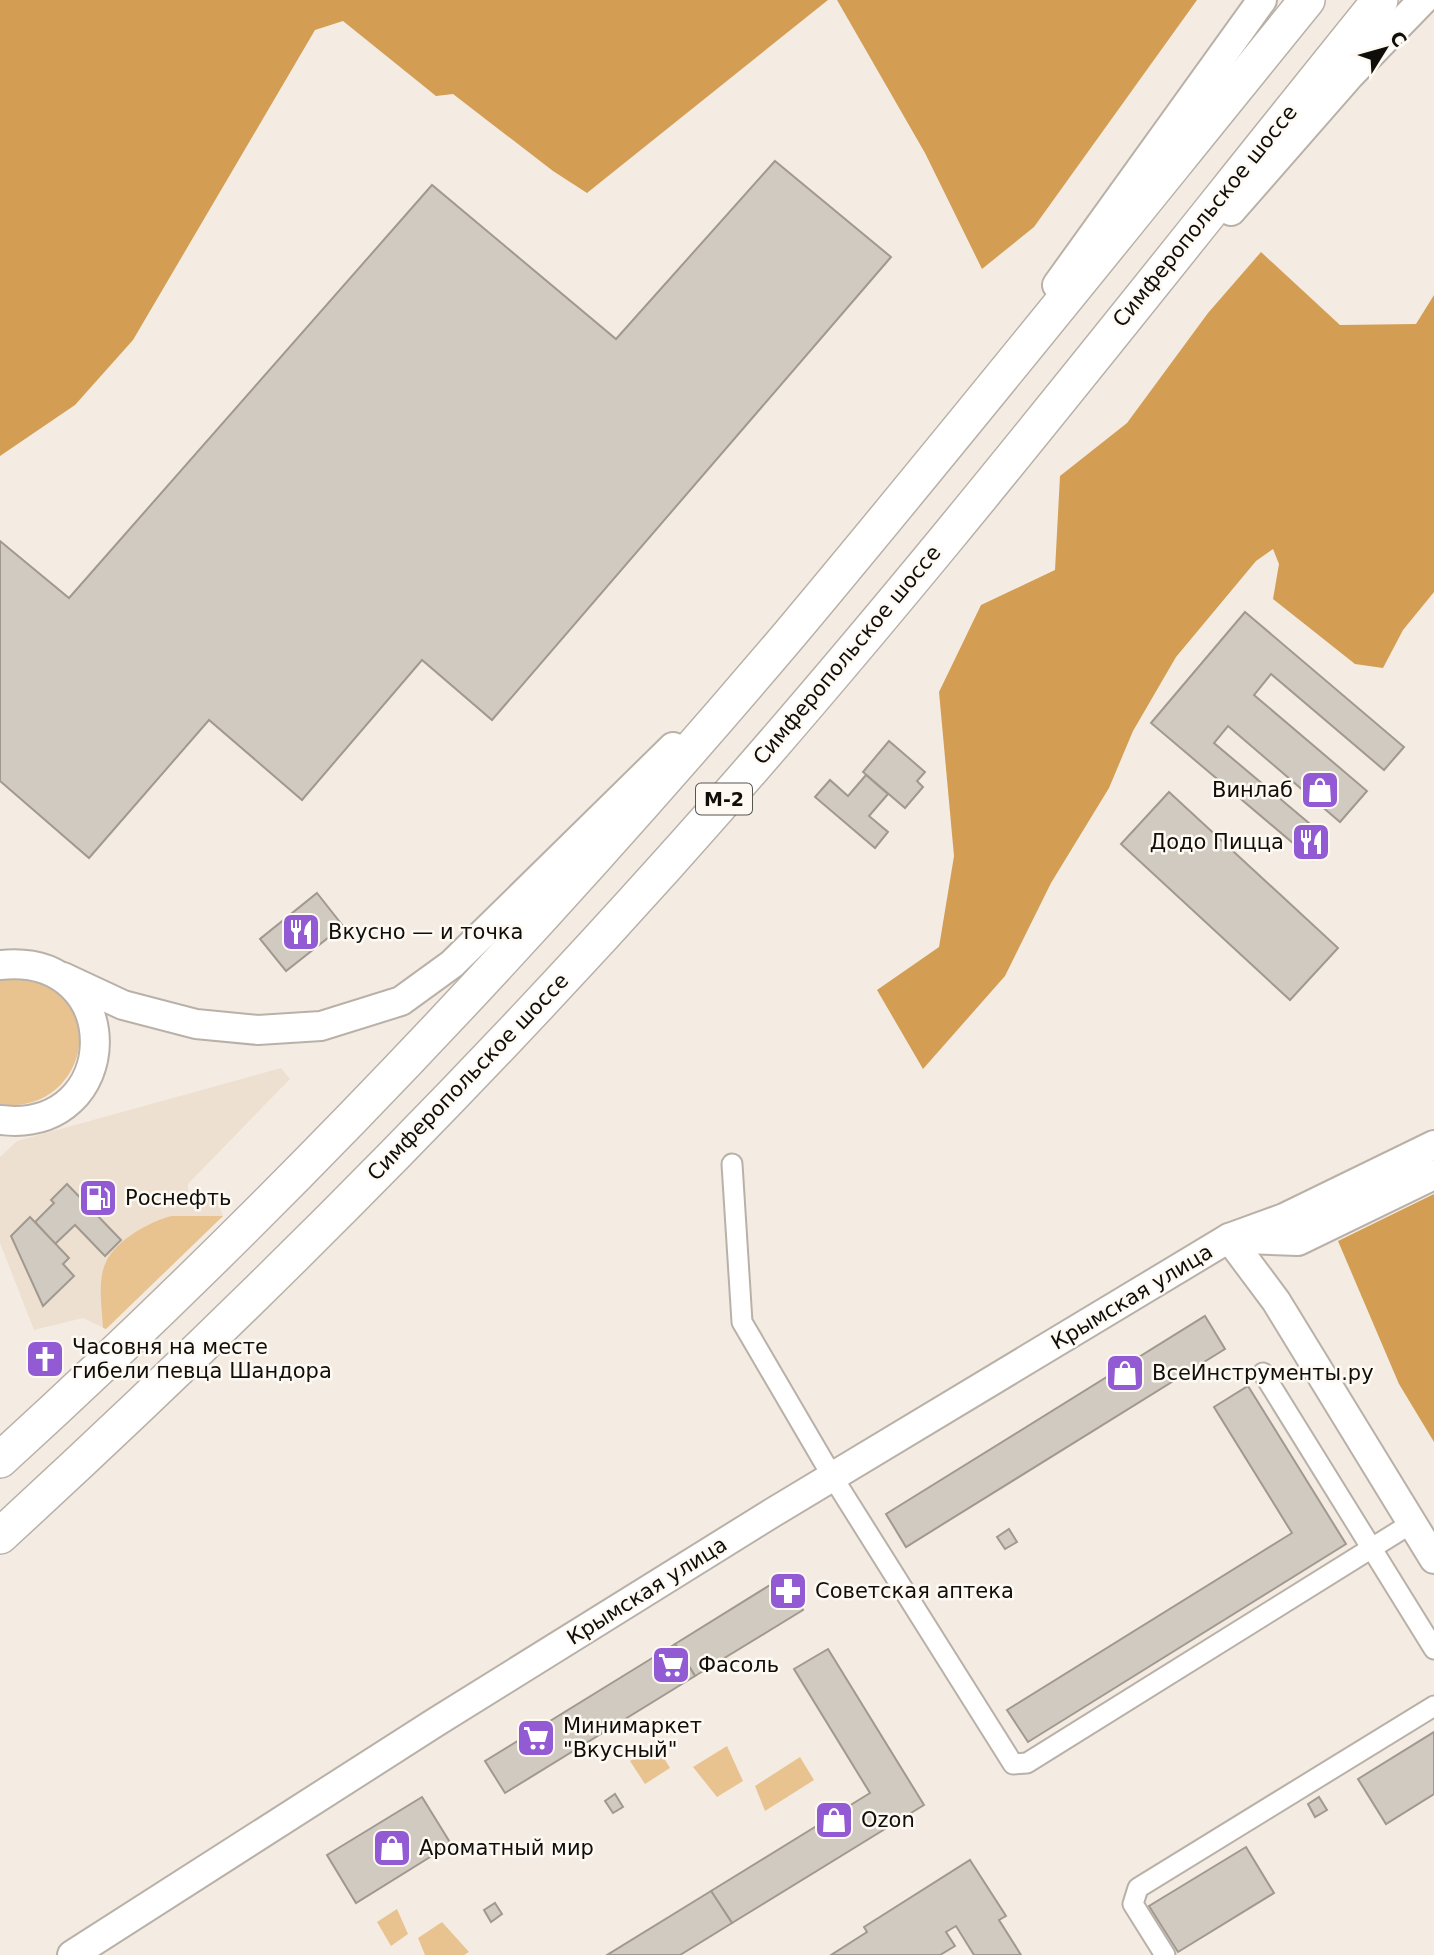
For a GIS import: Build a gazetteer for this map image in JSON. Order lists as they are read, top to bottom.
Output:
{
  "streets": {
    "highway": ["Симферопольское шоссе", "М-2"],
    "street": ["Крымская улица"]
  },
  "places": {
    "shop": [
      "Винлаб",
      "ВсеИнструменты.ру",
      "Ozon",
      "Ароматный мир"
    ],
    "restaurant": ["Додо Пицца", "Вкусно — и точка"],
    "fuel station": ["Роснефть"],
    "church": ["Часовня на месте гибели певца Шандора"],
    "pharmacy": ["Советская аптека"],
    "supermarket": ["Фасоль", "Минимаркет \"Вкусный\""]
  },
  "north": "top right"
}
